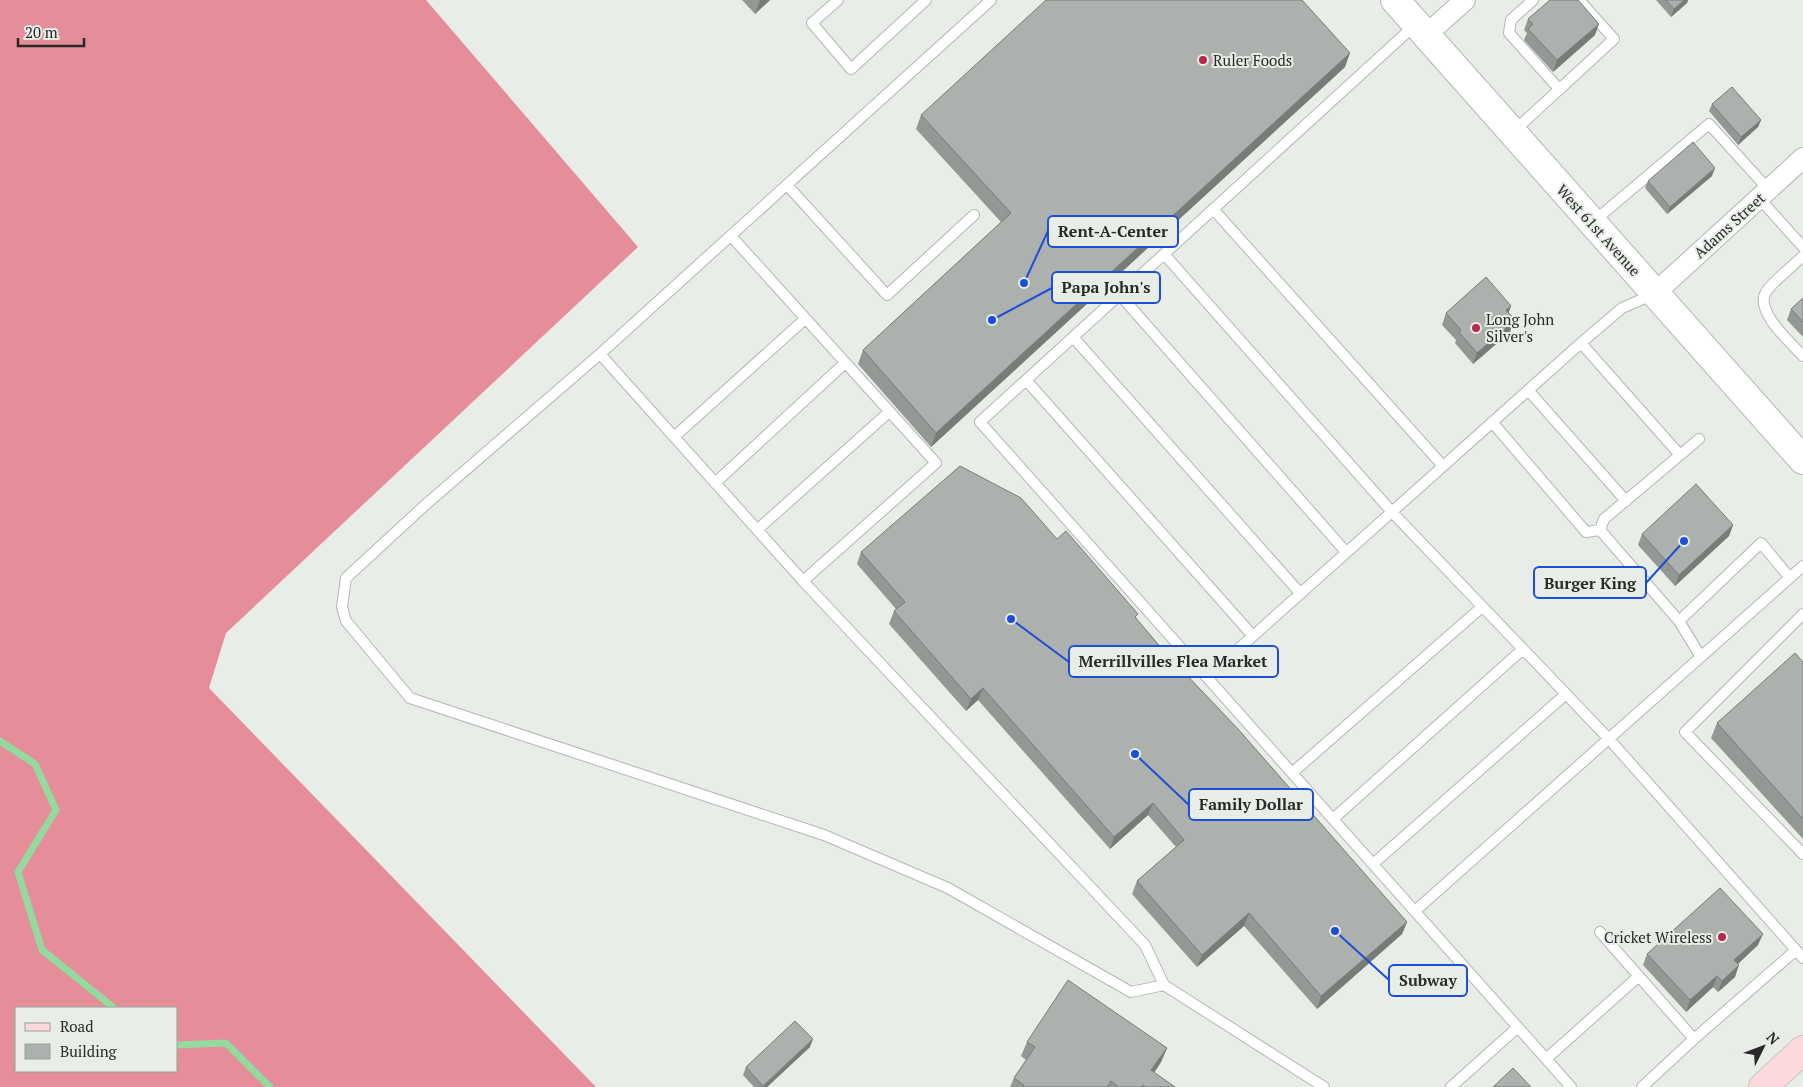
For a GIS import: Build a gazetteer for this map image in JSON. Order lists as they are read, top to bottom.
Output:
{
  "streets": {
    "main road": ["West 61st Avenue"],
    "street": ["Adams Street"]
  },
  "crossings": [
    ["Adams Street", "West 61st Avenue"]
  ],
  "places": [
    "Ruler Foods",
    "Rent-A-Center",
    "Papa John's",
    "Long John Silver's",
    "Burger King",
    "Merrillvilles Flea Market",
    "Family Dollar",
    "Subway",
    "Cricket Wireless"
  ],
  "legend": ["Road", "Building"],
  "scale_bar": "20 m",
  "north": "top right"
}
